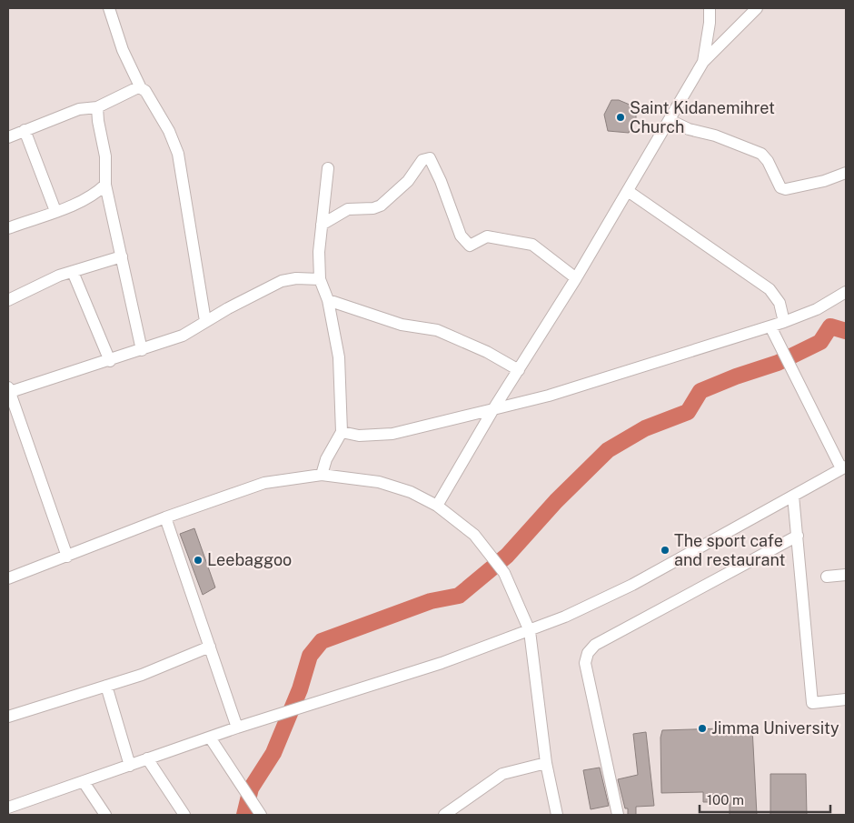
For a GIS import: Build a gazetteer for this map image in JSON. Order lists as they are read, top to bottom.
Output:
{
  "places": [
    "Saint Kidanemihret Church",
    "The sport cafe and restaurant",
    "Leebaggoo",
    "Jimma University"
  ],
  "scale_bar": "100 m"
}
